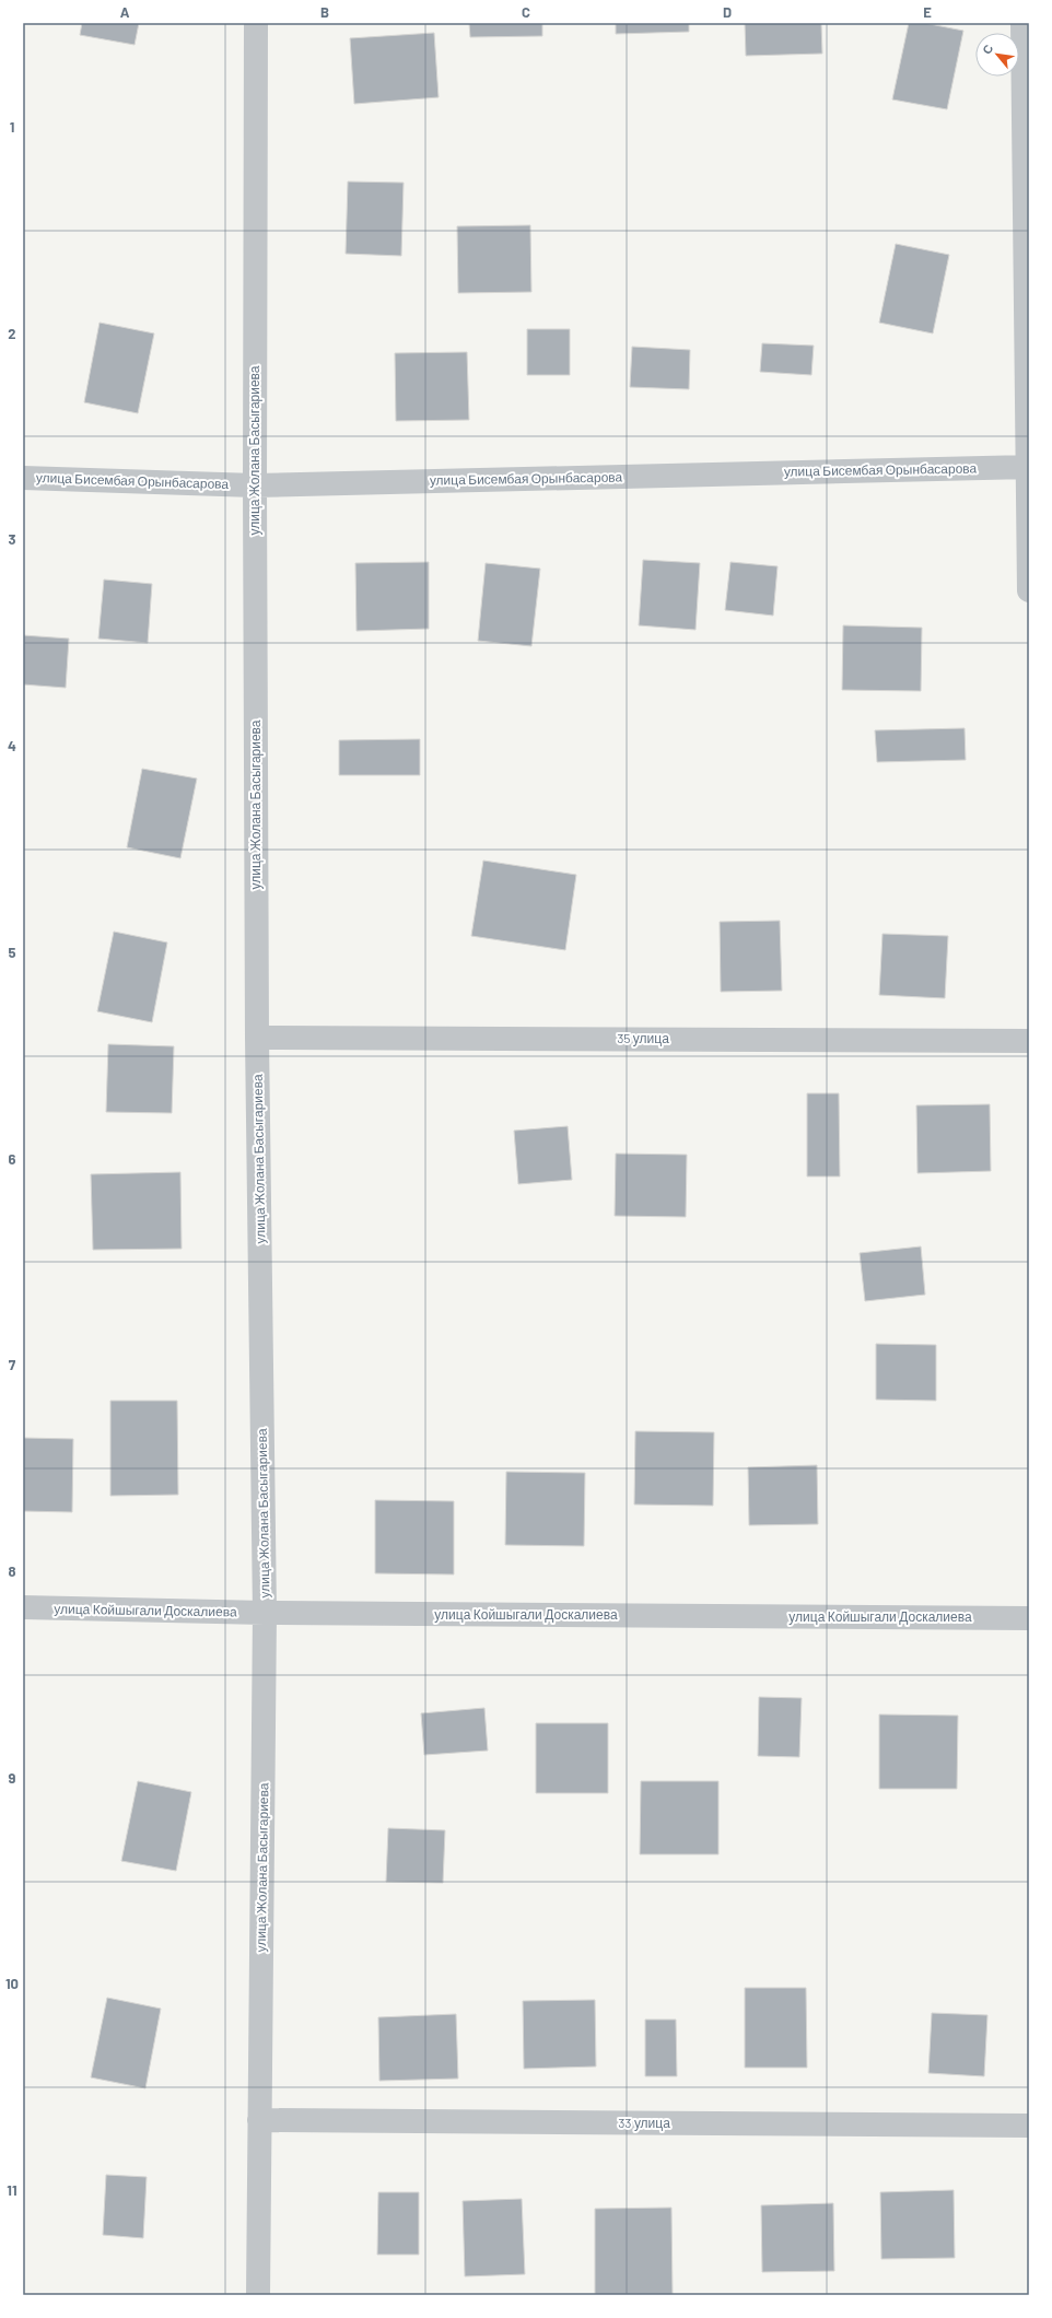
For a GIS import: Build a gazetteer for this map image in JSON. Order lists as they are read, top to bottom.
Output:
{
  "streets": {
    "street": [
      "улица Жолана Басыгариева",
      "улица Бисембая Орынбасарова",
      "35 улица",
      "улица Койшыгали Доскалиева",
      "33 улица"
    ]
  },
  "crossings": [
    ["улица Жолана Басыгариева", "улица Бисембая Орынбасарова"],
    ["улица Жолана Басыгариева", "35 улица"],
    ["улица Жолана Басыгариева", "улица Койшыгали Доскалиева"],
    ["улица Жолана Басыгариева", "33 улица"]
  ],
  "north": "top left",
  "grid": {
    "columns": [
      "A",
      "B",
      "C",
      "D",
      "E"
    ],
    "rows": [
      "1",
      "2",
      "3",
      "4",
      "5",
      "6",
      "7",
      "8",
      "9",
      "10",
      "11"
    ]
  }
}
